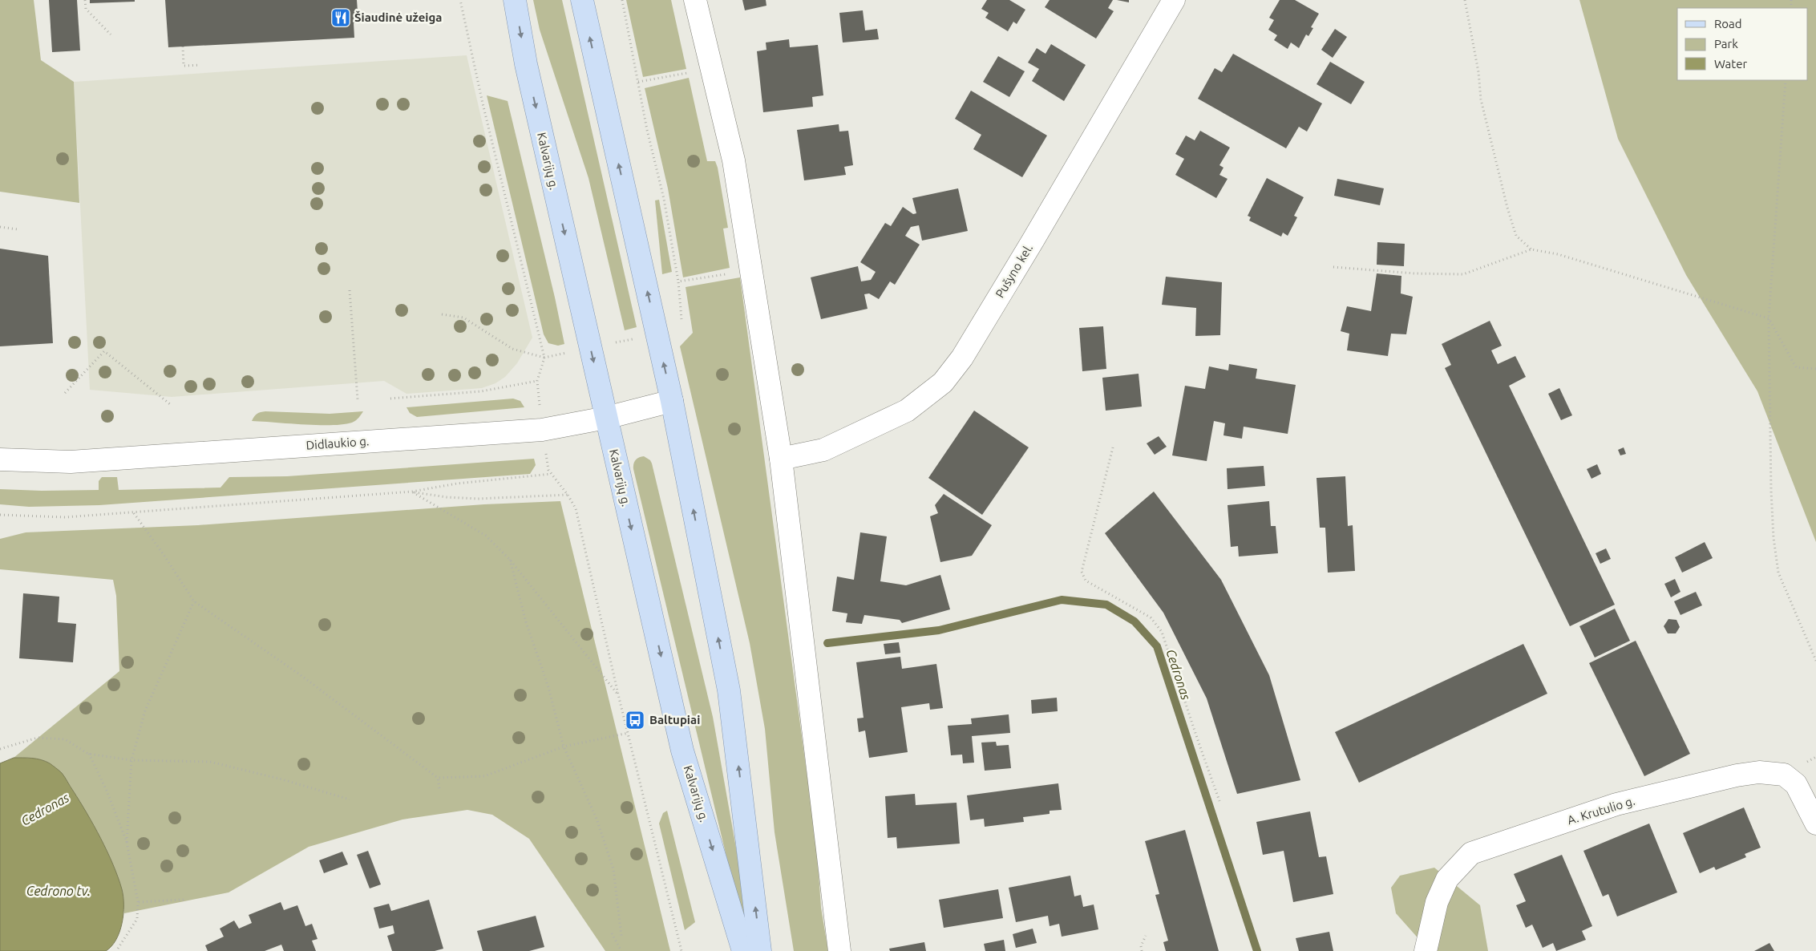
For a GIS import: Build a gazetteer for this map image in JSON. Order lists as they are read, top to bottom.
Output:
{
  "streets": {
    "main road": ["Kalvarijų g."],
    "street": ["Pušyno kel.", "Didlaukio g.", "A. Krutulio g."]
  },
  "crossings": [
    ["Kalvarijų g.", "Didlaukio g."]
  ],
  "water": ["Cedronas", "Cedrono tv."],
  "places": {
    "restaurant": ["Šiaudinė užeiga"],
    "bus stop": ["Baltupiai"]
  },
  "legend": ["Road", "Park", "Water"]
}
